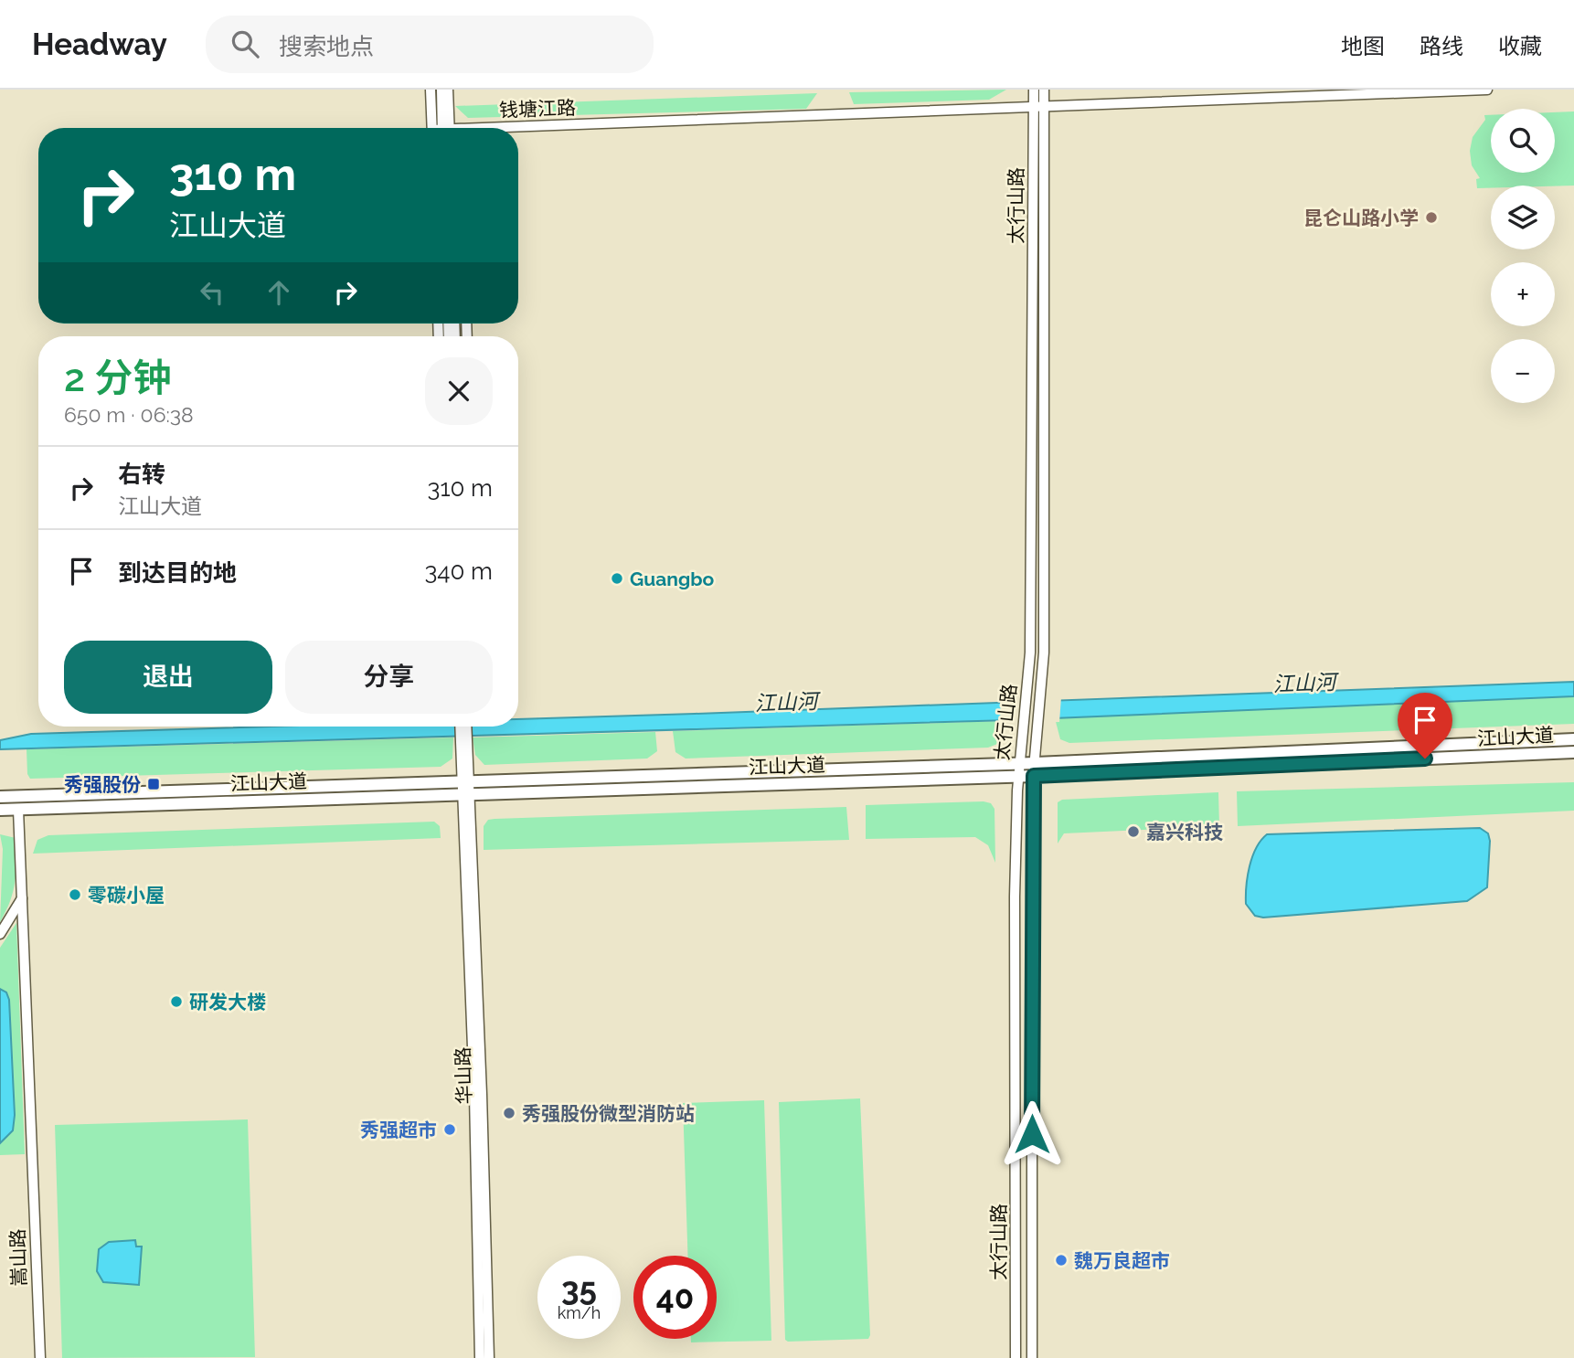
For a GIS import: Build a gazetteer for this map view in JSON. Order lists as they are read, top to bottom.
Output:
{
  "streets": {
    "main road": ["江山大道"],
    "street": [
      "钱塘江路",
      "太行山路",
      "华山路",
      "嵩山路"
    ]
  },
  "crossings": [
    ["钱塘江路", "太行山路"],
    ["太行山路", "江山大道"],
    ["江山大道", "华山路"],
    ["江山大道", "嵩山路"]
  ],
  "water": ["江山河"],
  "places": {
    "other": [
      "昆仑山路小学",
      "Guangbo",
      "嘉兴科技",
      "零碳小屋",
      "研发大楼",
      "秀强股份微型消防站",
      "秀强超市",
      "魏万良超市"
    ],
    "transit": ["秀强股份"]
  },
  "page": {
    "header": "Headway",
    "search": "搜索地点",
    "nav": ["地图", "路线", "收藏"],
    "map_buttons": ["+", "−"],
    "turn": ["310 m", "江山大道"],
    "heading": ["2 分钟", "650 m · 06:38"],
    "list": [
      {
        "name": "右转",
        "note": "江山大道",
        "value": "310 m"
      },
      {
        "name": "到达目的地",
        "value": "340 m"
      }
    ],
    "buttons": ["退出", "分享"],
    "speed": "35 km/h",
    "limit": "40"
  }
}
